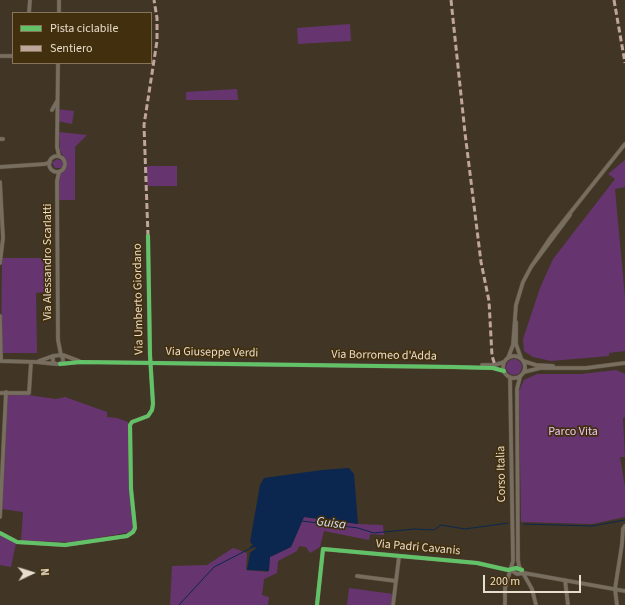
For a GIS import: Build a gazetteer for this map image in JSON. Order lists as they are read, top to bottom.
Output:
{
  "streets": {
    "street": [
      "Via Alessandro Scarlatti",
      "Via Umberto Giordano",
      "Via Giuseppe Verdi",
      "Via Borromeo d'Adda",
      "Corso Italia",
      "Via Padri Cavanis"
    ]
  },
  "crossings": [
    ["Via Alessandro Scarlatti", "Via Giuseppe Verdi"],
    ["Via Umberto Giordano", "Via Giuseppe Verdi"],
    ["Via Giuseppe Verdi", "Via Borromeo d'Adda"],
    ["Via Borromeo d'Adda", "Corso Italia"],
    ["Corso Italia", "Via Padri Cavanis"]
  ],
  "water": ["Guisa"],
  "parks": ["Parco Vita"],
  "legend": ["Pista ciclabile", "Sentiero"],
  "scale_bar": "200 m",
  "north": "right"
}
